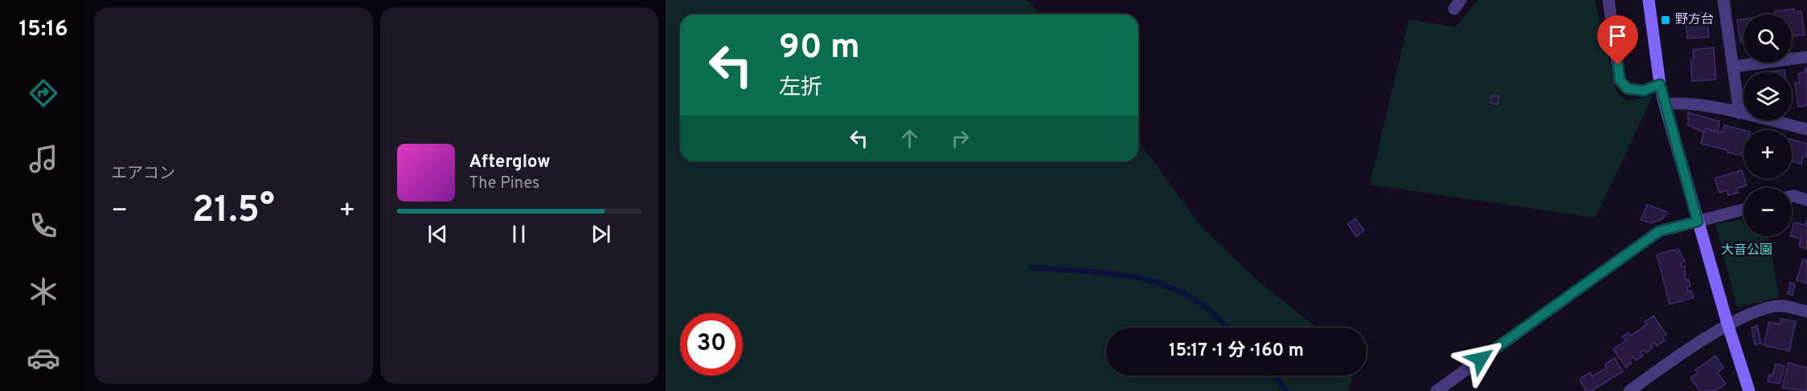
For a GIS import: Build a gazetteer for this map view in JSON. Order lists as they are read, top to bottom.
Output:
{
  "parks": ["大音公園"],
  "places": {
    "transit": ["野方台"]
  },
  "page": {
    "tabs": "15:16",
    "tile": "エアコン",
    "map_buttons": ["+", "−"],
    "turn": ["90 m", "左折"],
    "song": ["Afterglow", "The Pines"],
    "heat": ["−", "21.5°", "+"],
    "limit": "30",
    "trip": "15:17 · 1 分 · 160 m"
  }
}
